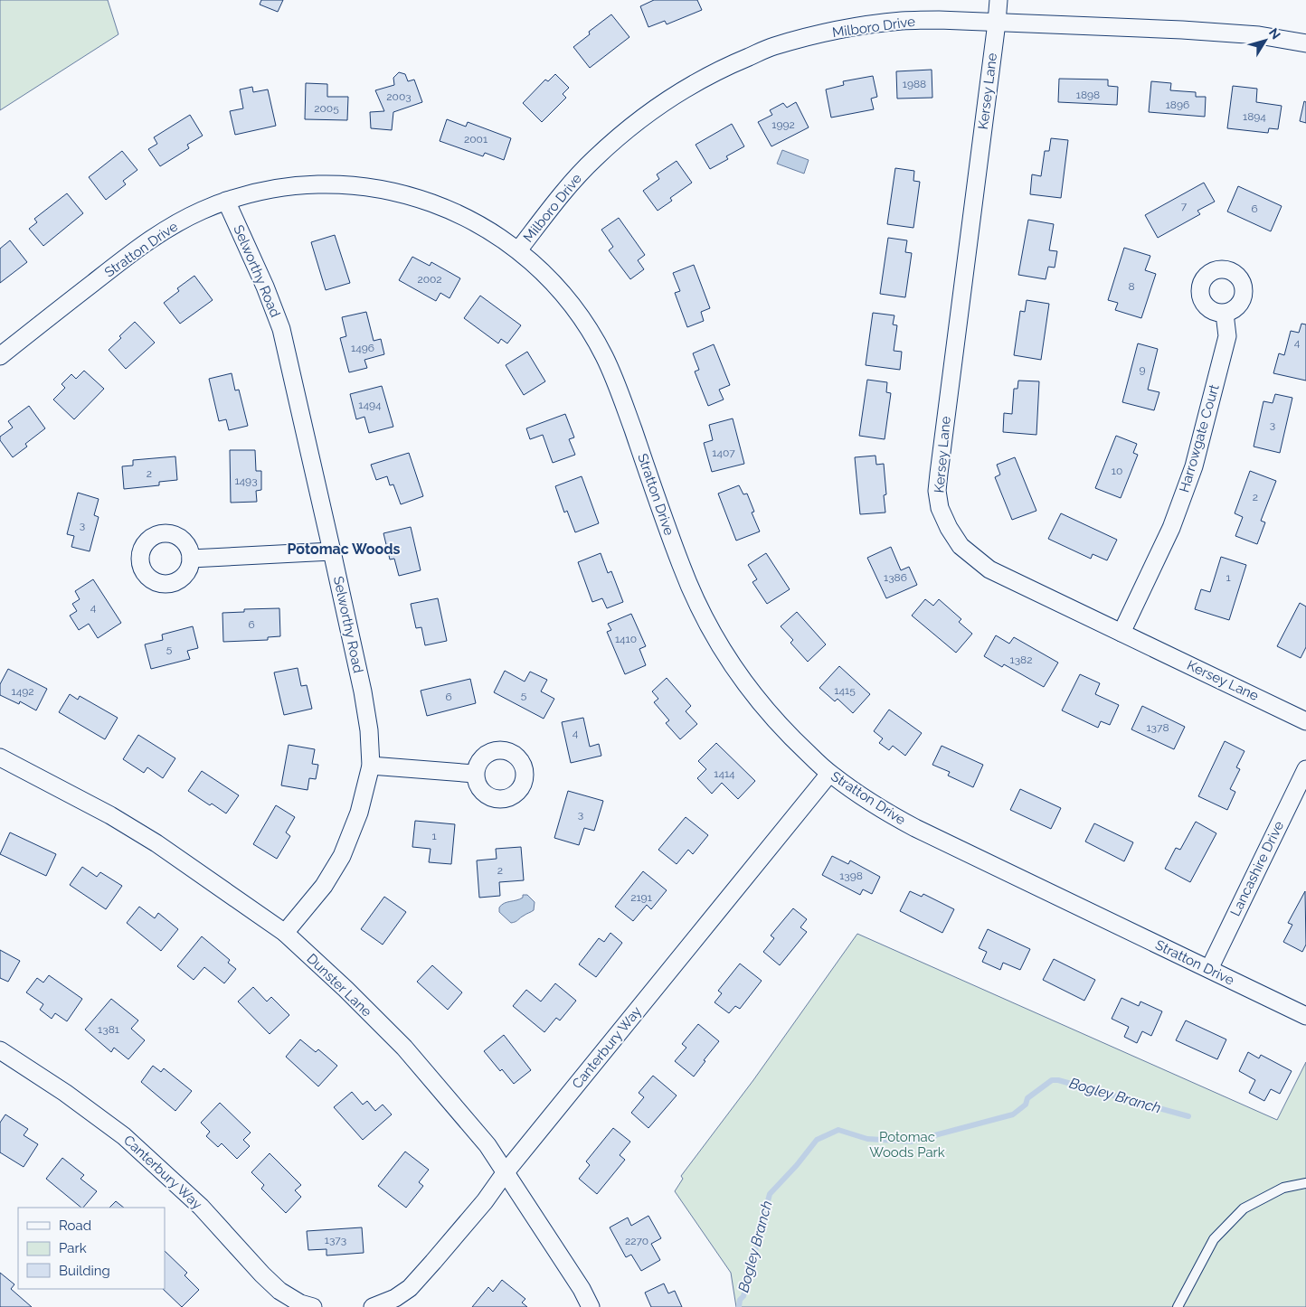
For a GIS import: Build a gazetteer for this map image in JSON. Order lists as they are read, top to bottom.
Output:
{
  "streets": {
    "street": [
      "Milboro Drive",
      "Kersey Lane",
      "Stratton Drive",
      "Selworthy Road",
      "Harrowgate Court",
      "Lancashire Drive",
      "Dunster Lane",
      "Canterbury Way"
    ]
  },
  "crossings": [
    ["Milboro Drive", "Kersey Lane"],
    ["Milboro Drive", "Stratton Drive"],
    ["Kersey Lane", "Harrowgate Court"],
    ["Stratton Drive", "Selworthy Road"],
    ["Stratton Drive", "Lancashire Drive"],
    ["Stratton Drive", "Canterbury Way"],
    ["Selworthy Road", "Dunster Lane"],
    ["Dunster Lane", "Canterbury Way"]
  ],
  "districts": ["Potomac Woods"],
  "water": ["Bogley Branch"],
  "parks": ["Potomac Woods Park"],
  "house_numbers": [
    "1988",
    "1898",
    "2003",
    "1896",
    "2005",
    "1894",
    "1992",
    "2001",
    "7",
    "6",
    "2002",
    "8",
    "4",
    "1496",
    "9",
    "1494",
    "3",
    "1407",
    "10",
    "2",
    "1493",
    "2",
    "3",
    "1386",
    "1",
    "4",
    "6",
    "1410",
    "5",
    "1382",
    "1415",
    "1492",
    "5",
    "6",
    "1378",
    "4",
    "1414",
    "3",
    "1",
    "2",
    "1398",
    "2191",
    "1381",
    "1373",
    "2270"
  ],
  "legend": ["Road", "Park", "Building"],
  "north": "top right"
}
